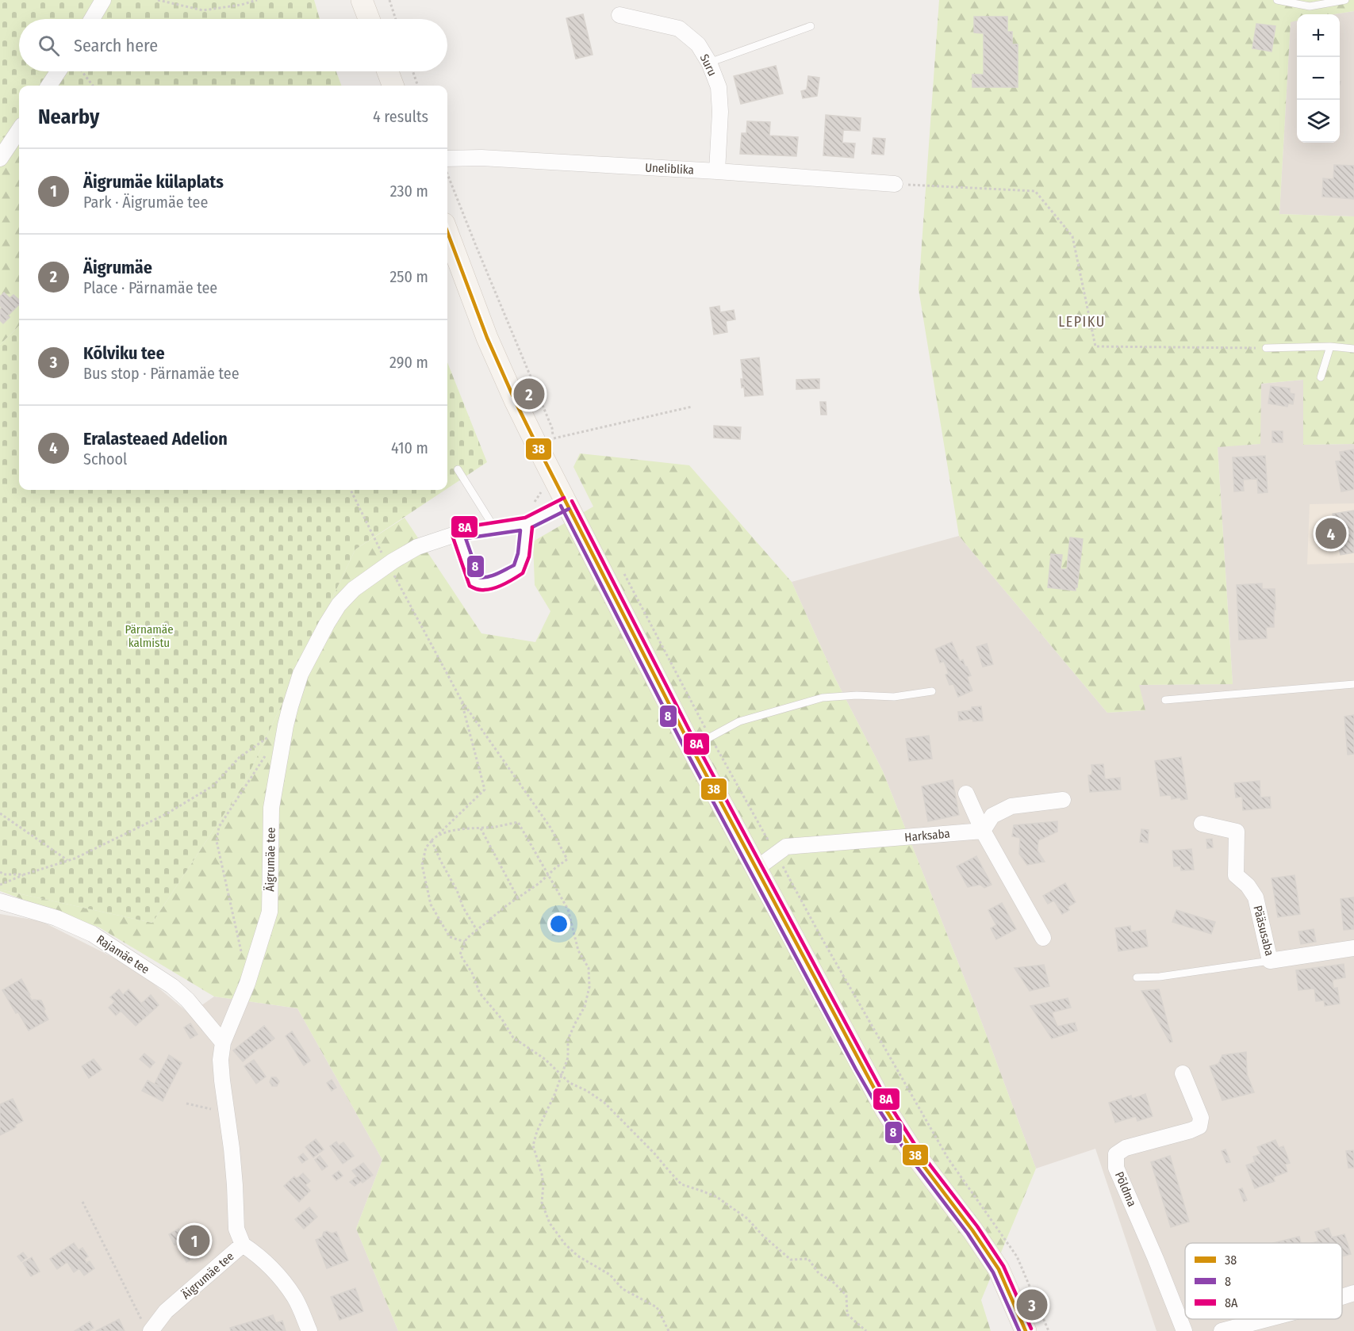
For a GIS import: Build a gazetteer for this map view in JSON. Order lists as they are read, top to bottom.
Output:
{
  "streets": {
    "street": [
      "Suru",
      "Uneliblika",
      "Harksaba",
      "Äigrumäe tee",
      "Pääsusaba",
      "Rajamäe tee",
      "Põldma"
    ]
  },
  "crossings": [
    ["Suru", "Uneliblika"],
    ["Äigrumäe tee", "Rajamäe tee"]
  ],
  "districts": ["LEPIKU"],
  "parks": ["Pärnamäe kalmistu"],
  "lines": ["transit line 38", "transit line 8A", "transit line 8"],
  "legend": ["38", "8", "8A"],
  "page": {
    "map_buttons": ["+", "−"],
    "search": "Search here",
    "heading": ["Nearby", "4 results"],
    "list": [
      {
        "mark": "1",
        "name": "Äigrumäe külaplats",
        "note": "Park · Äigrumäe tee",
        "value": "230 m"
      },
      {
        "mark": "2",
        "name": "Äigrumäe",
        "note": "Place · Pärnamäe tee",
        "value": "250 m"
      },
      {
        "mark": "3",
        "name": "Kõlviku tee",
        "note": "Bus stop · Pärnamäe tee",
        "value": "290 m"
      },
      {
        "mark": "4",
        "name": "Eralasteaed Adelion",
        "note": "School",
        "value": "410 m"
      }
    ],
    "pins": [
      "2",
      "4",
      "1",
      "3"
    ]
  }
}
